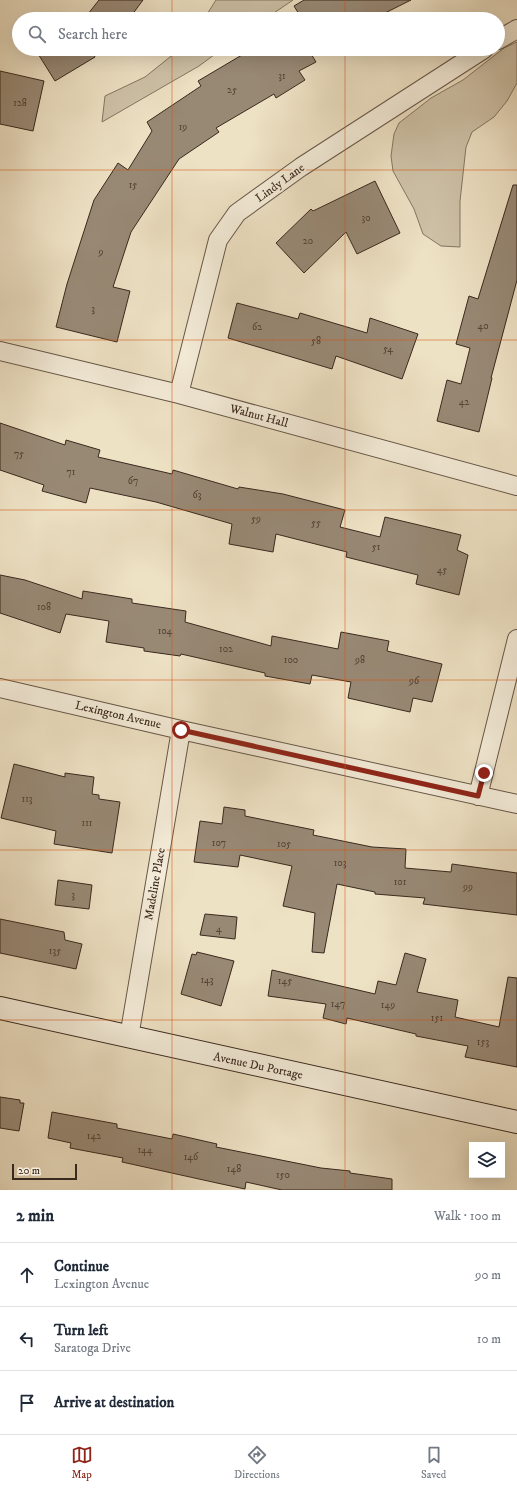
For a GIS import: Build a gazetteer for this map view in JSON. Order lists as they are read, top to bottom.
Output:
{
  "streets": {
    "street": [
      "Lindy Lane",
      "Walnut Hall",
      "Lexington Avenue",
      "Madeline Place",
      "Avenue Du Portage"
    ]
  },
  "crossings": [
    ["Lindy Lane", "Walnut Hall"],
    ["Lexington Avenue", "Madeline Place"],
    ["Madeline Place", "Avenue Du Portage"]
  ],
  "house_numbers": [
    "31",
    "25",
    "128",
    "19",
    "15",
    "30",
    "20",
    "9",
    "3",
    "40",
    "62",
    "58",
    "54",
    "42",
    "75",
    "71",
    "67",
    "63",
    "59",
    "55",
    "51",
    "45",
    "108",
    "104",
    "102",
    "100",
    "98",
    "96",
    "113",
    "111",
    "107",
    "105",
    "103",
    "101",
    "99",
    "3",
    "4",
    "135",
    "143",
    "145",
    "147",
    "149",
    "151",
    "153",
    "142",
    "144",
    "146",
    "148",
    "150"
  ],
  "scale_bar": "20 m",
  "page": {
    "search": "Search here",
    "scale": "20 m",
    "heading": ["2 min", "Walk · 100 m"],
    "list": [
      ["Continue", "Lexington Avenue", "90 m"],
      ["Turn left", "Saratoga Drive", "10 m"],
      "Arrive at destination"
    ],
    "nav": ["Map", "Directions", "Saved"]
  }
}
